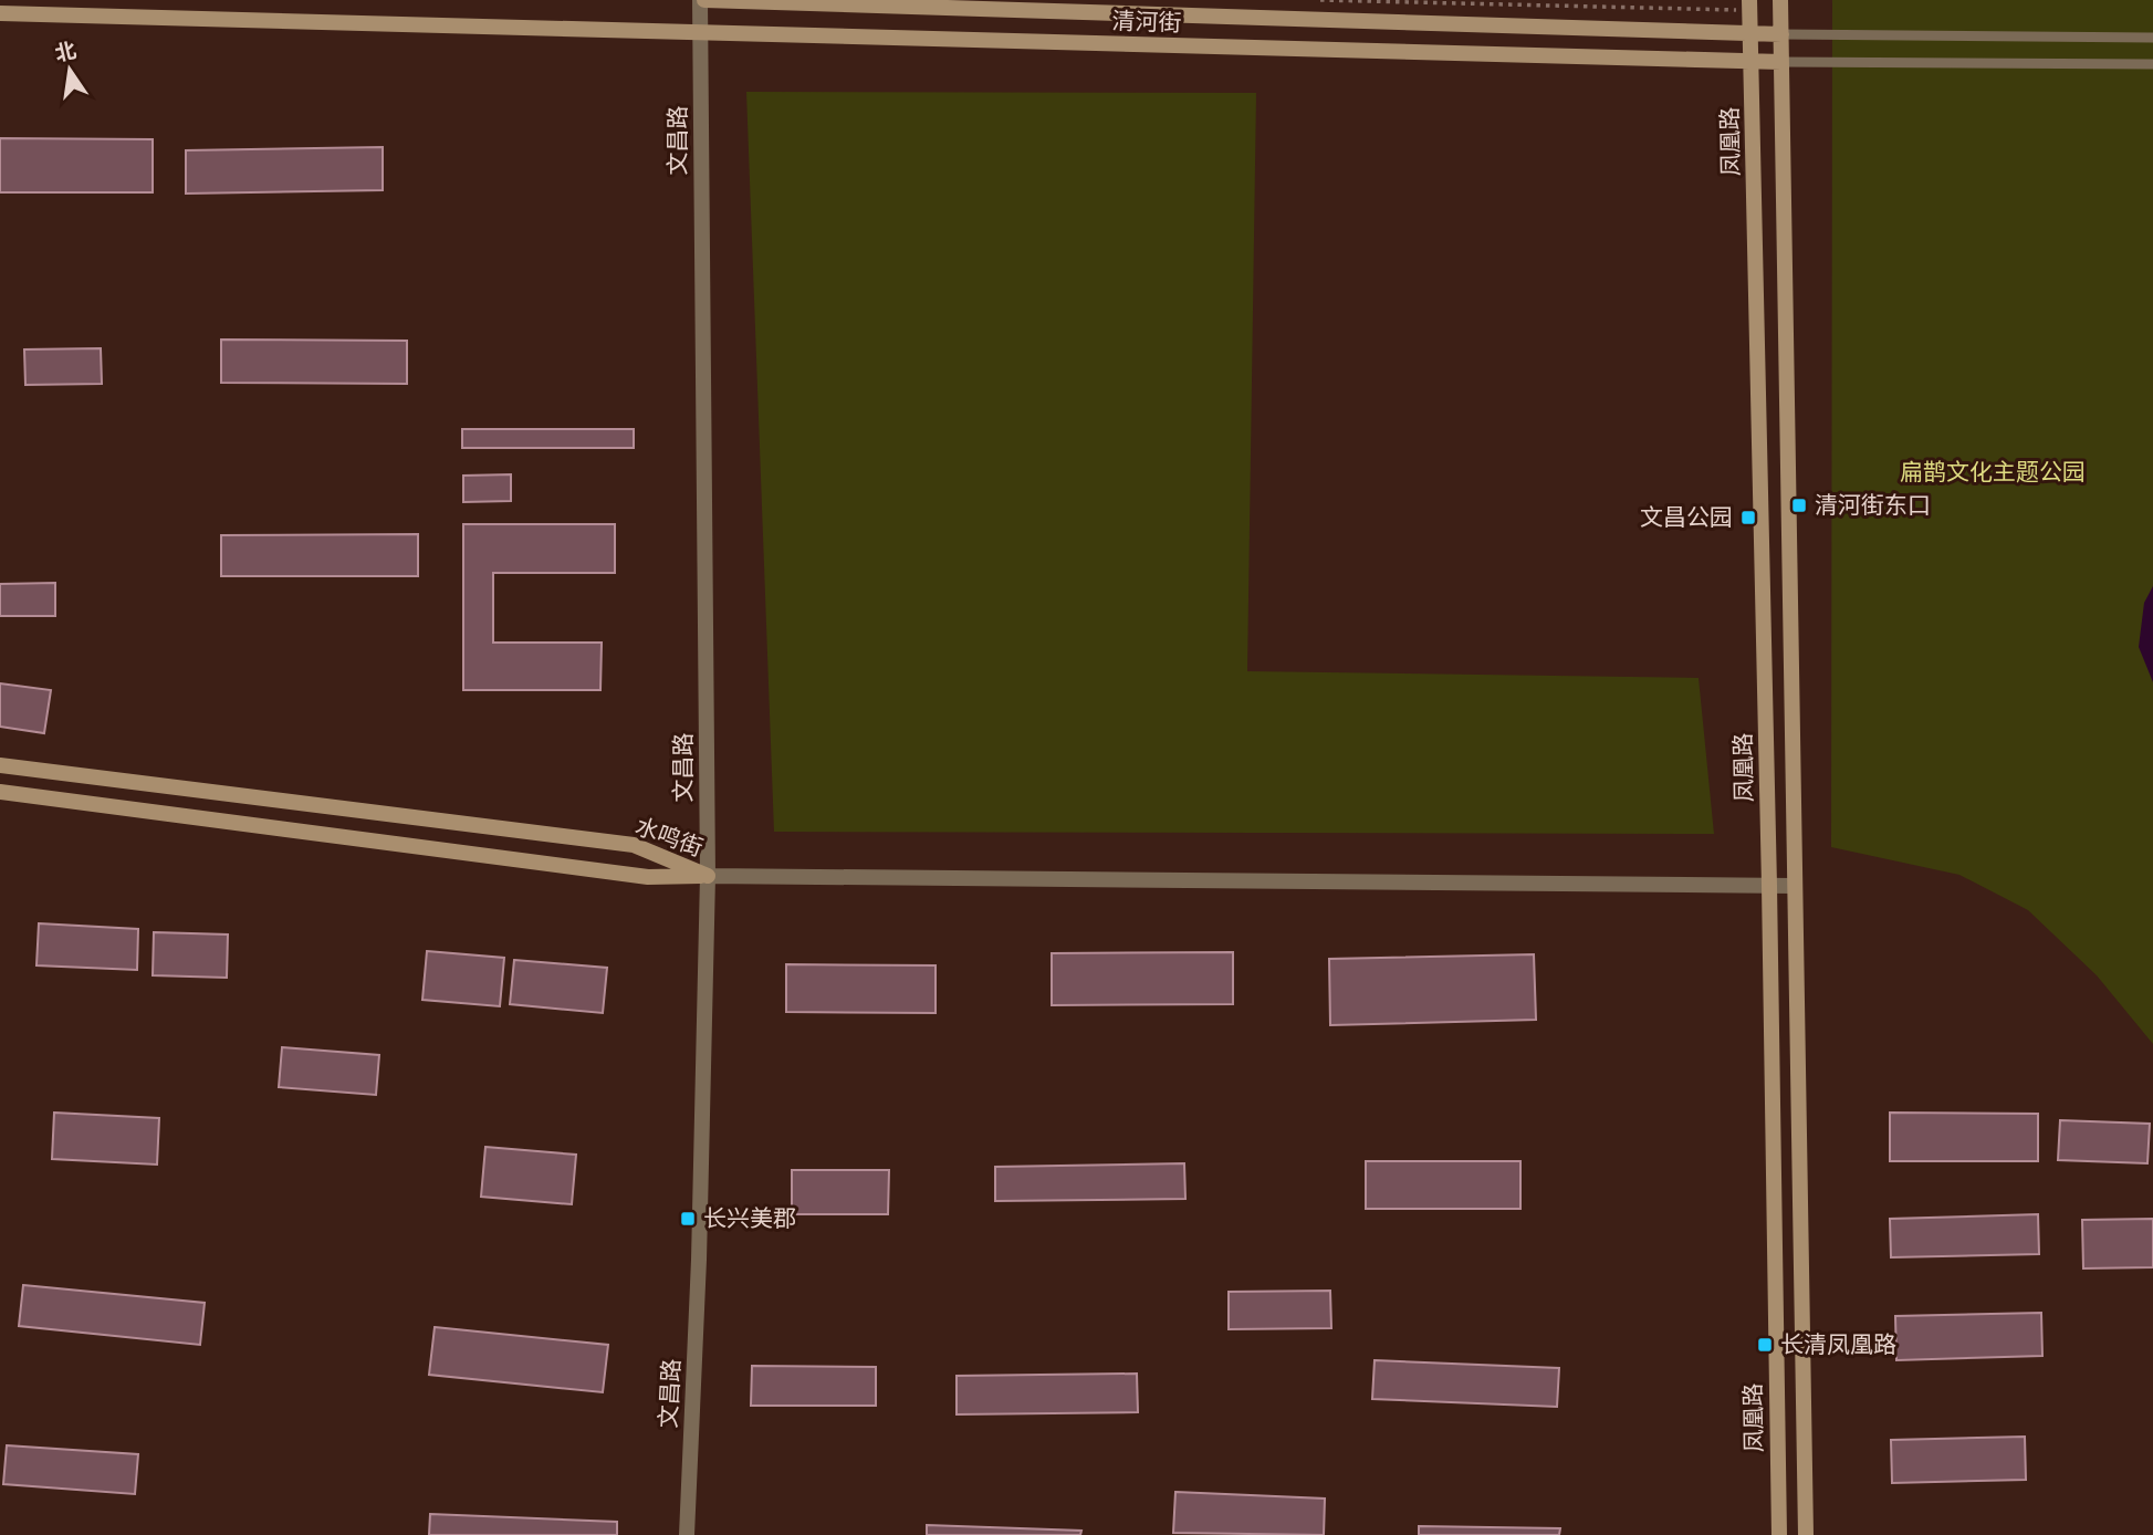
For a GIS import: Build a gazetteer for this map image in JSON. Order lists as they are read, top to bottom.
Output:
{
  "streets": {
    "main road": ["清河街", "凤凰路", "水鸣街"],
    "street": ["文昌路"]
  },
  "crossings": [
    ["清河街", "文昌路"],
    ["清河街", "凤凰路"],
    ["文昌路", "水鸣街"]
  ],
  "parks": ["扁鹊文化主题公园"],
  "places": {
    "transit": [
      "清河街东口",
      "文昌公园",
      "长兴美郡",
      "长清凤凰路"
    ]
  },
  "north": "top"
}
